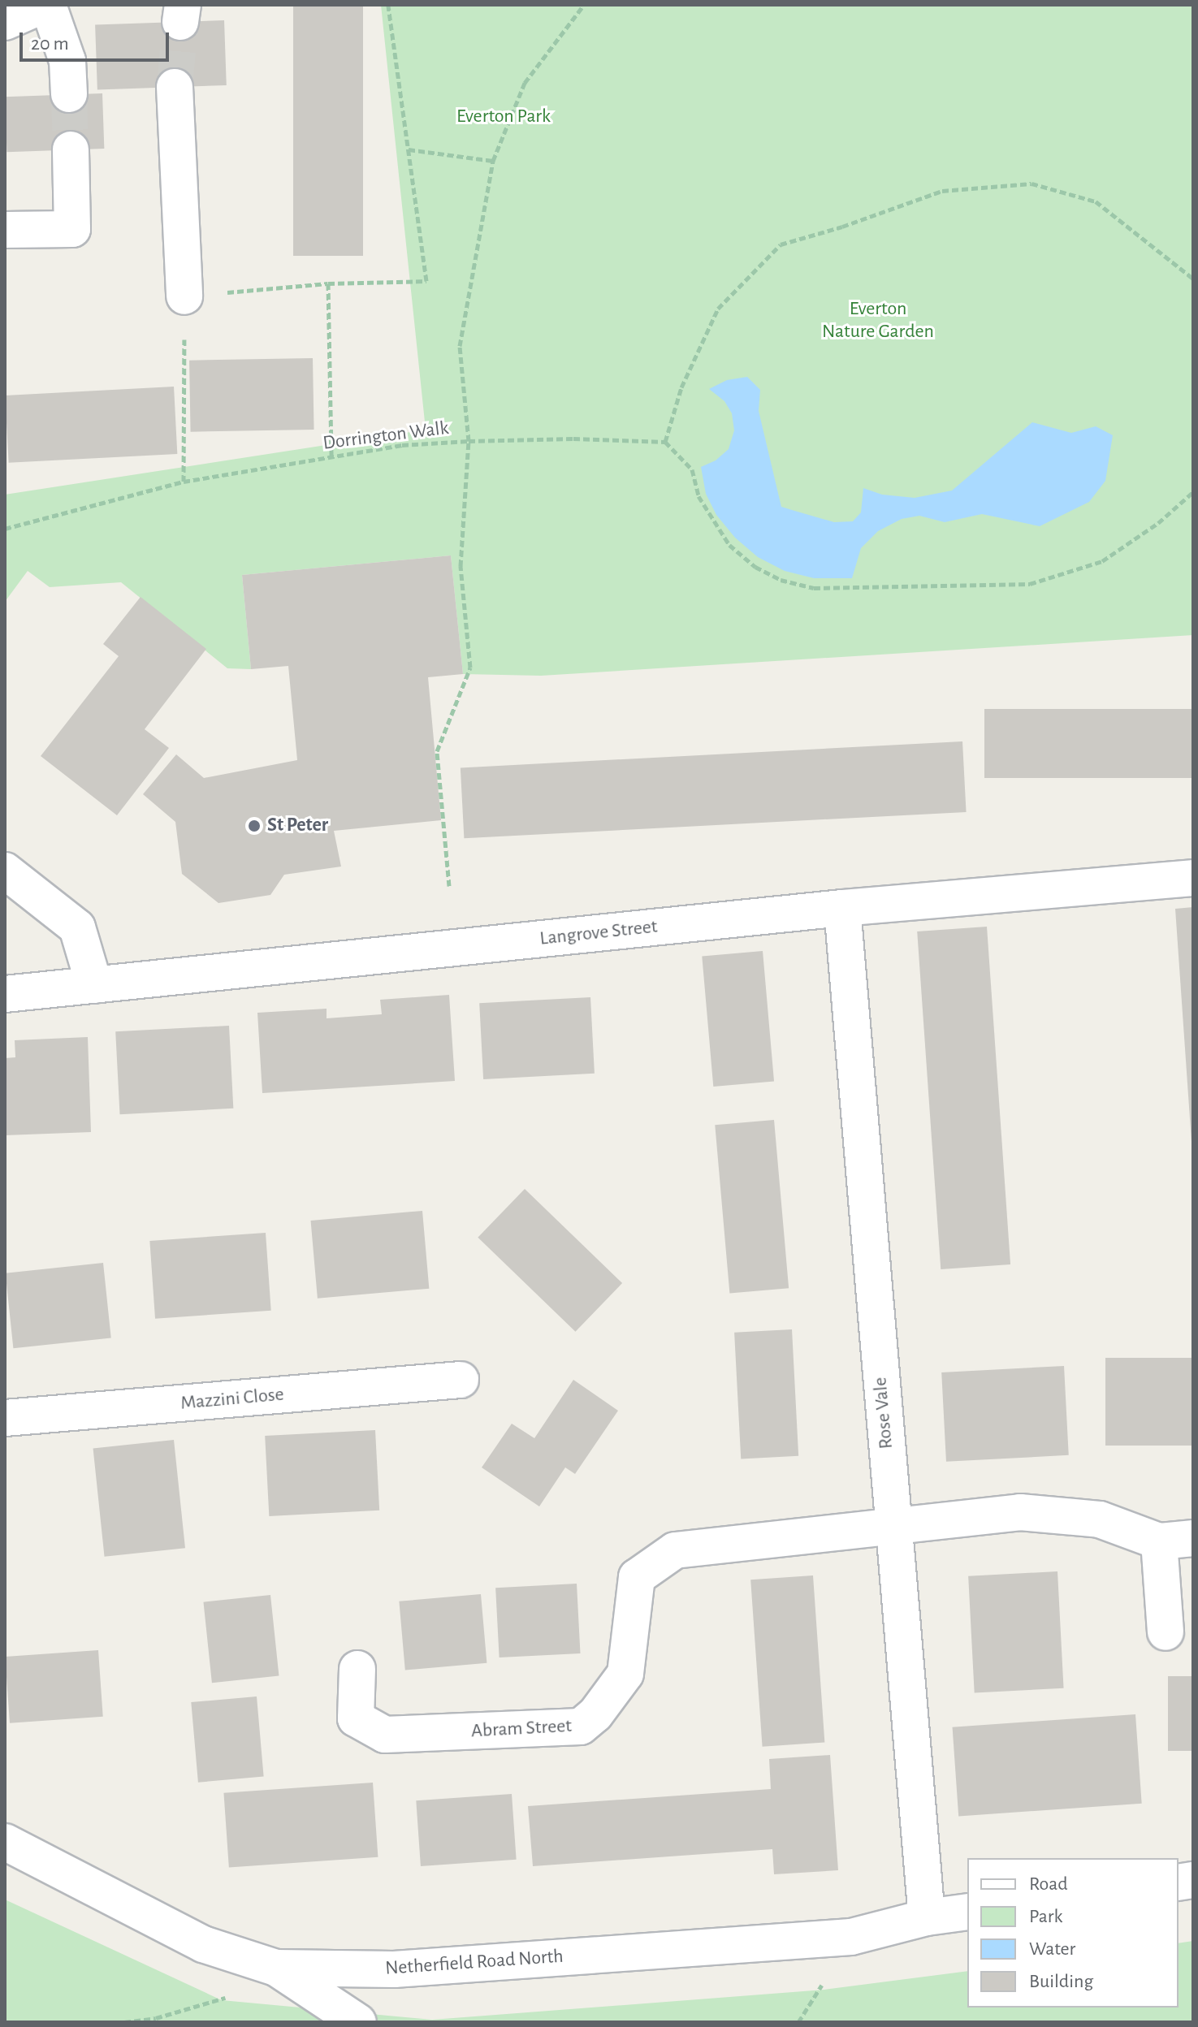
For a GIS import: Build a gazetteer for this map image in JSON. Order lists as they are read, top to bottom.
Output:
{
  "streets": {
    "street": [
      "Langrove Street",
      "Mazzini Close",
      "Rose Vale",
      "Abram Street",
      "Netherfield Road North"
    ],
    "path": ["Dorrington Walk"]
  },
  "crossings": [
    ["Langrove Street", "Rose Vale"],
    ["Rose Vale", "Abram Street"],
    ["Rose Vale", "Netherfield Road North"]
  ],
  "parks": ["Everton Park", "Everton Nature Garden"],
  "places": ["St Peter"],
  "legend": [
    "Road",
    "Park",
    "Water",
    "Building"
  ],
  "scale_bar": "20 m"
}
